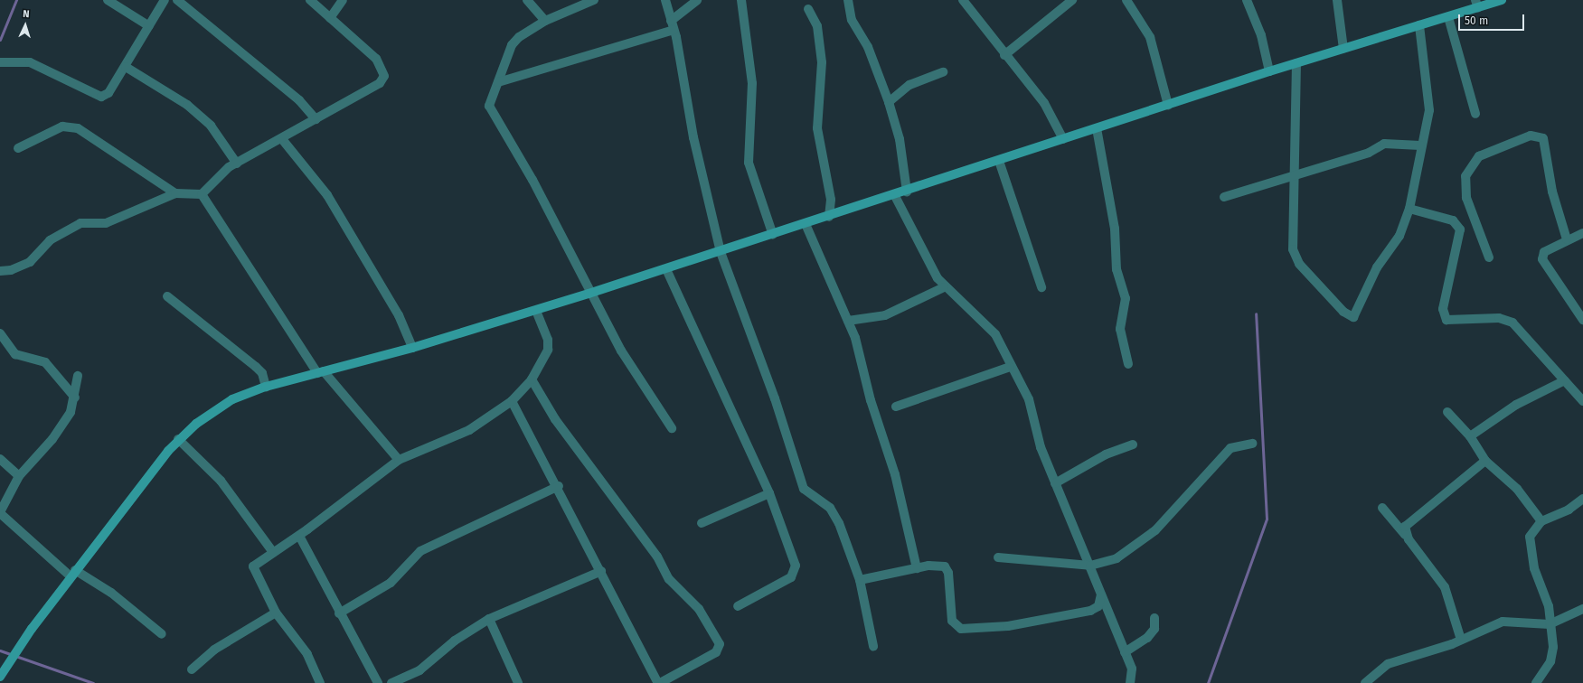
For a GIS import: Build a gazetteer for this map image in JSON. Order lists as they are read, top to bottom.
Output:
{
  "scale_bar": "50 m",
  "north": "top"
}
